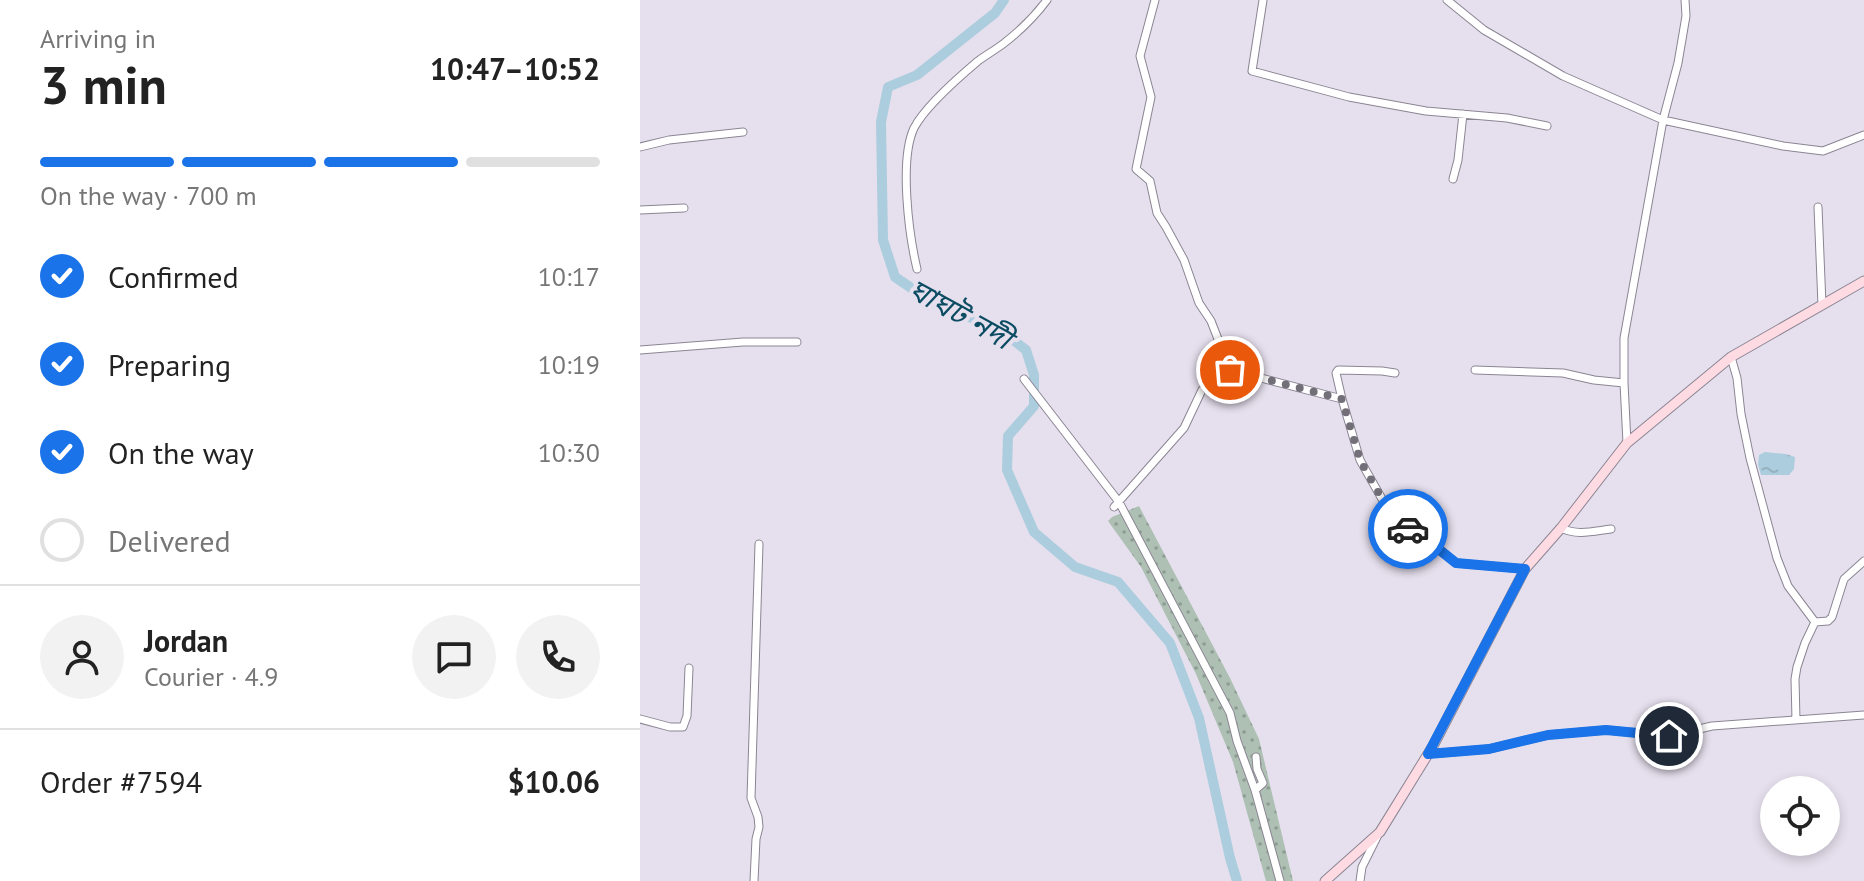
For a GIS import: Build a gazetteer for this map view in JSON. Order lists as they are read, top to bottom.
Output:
{
  "water": ["ঘাঘট নদী"],
  "page": {
    "heading": ["3 min", "Arriving in", "10:47–10:52"],
    "panel": [
      "Jordan",
      "Courier · 4.9",
      "Order #7594",
      "$10.06"
    ],
    "bar": "On the way · 700 m",
    "list": [
      ["Confirmed", "10:17"],
      ["Preparing", "10:19"],
      ["On the way", "10:30"],
      "Delivered"
    ]
  }
}
